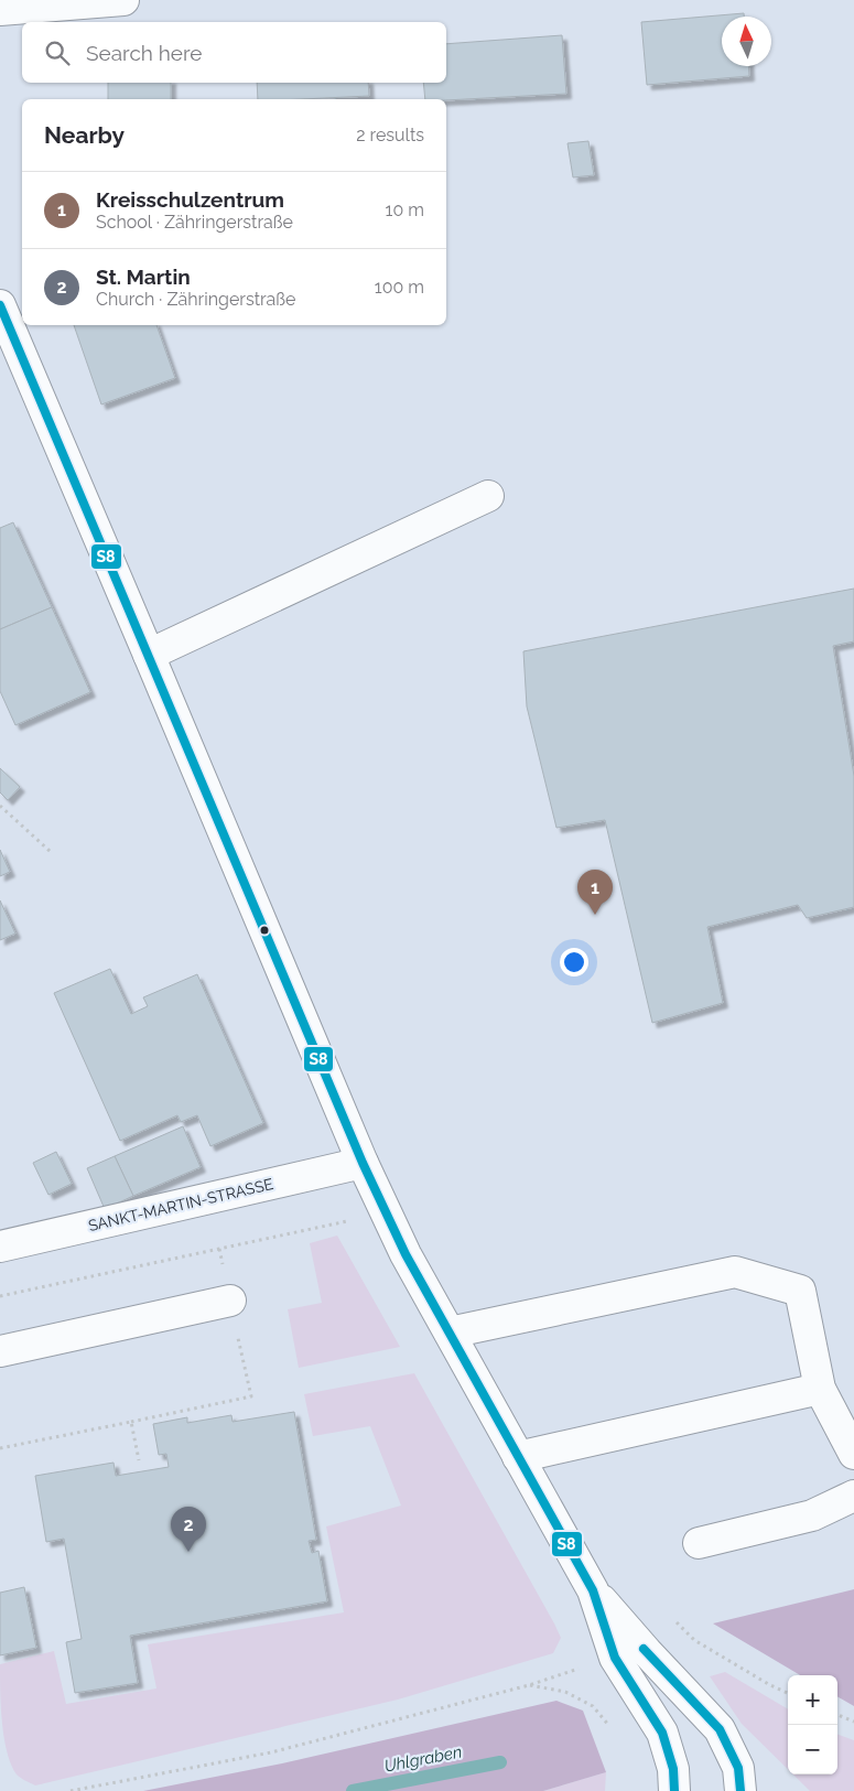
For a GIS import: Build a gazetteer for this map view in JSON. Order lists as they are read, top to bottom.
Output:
{
  "streets": {
    "street": ["SANKT-MARTIN-STRASSE"]
  },
  "water": ["Uhlgraben"],
  "lines": ["transit line S8"],
  "north": "top",
  "page": {
    "search": "Search here",
    "heading": ["Nearby", "2 results"],
    "list": [
      {
        "mark": "1",
        "name": "Kreisschulzentrum",
        "note": "School · Zähringerstraße",
        "value": "10 m"
      },
      {
        "mark": "2",
        "name": "St. Martin",
        "note": "Church · Zähringerstraße",
        "value": "100 m"
      }
    ],
    "pins": ["1", "2"],
    "map_buttons": ["+", "−"]
  }
}
